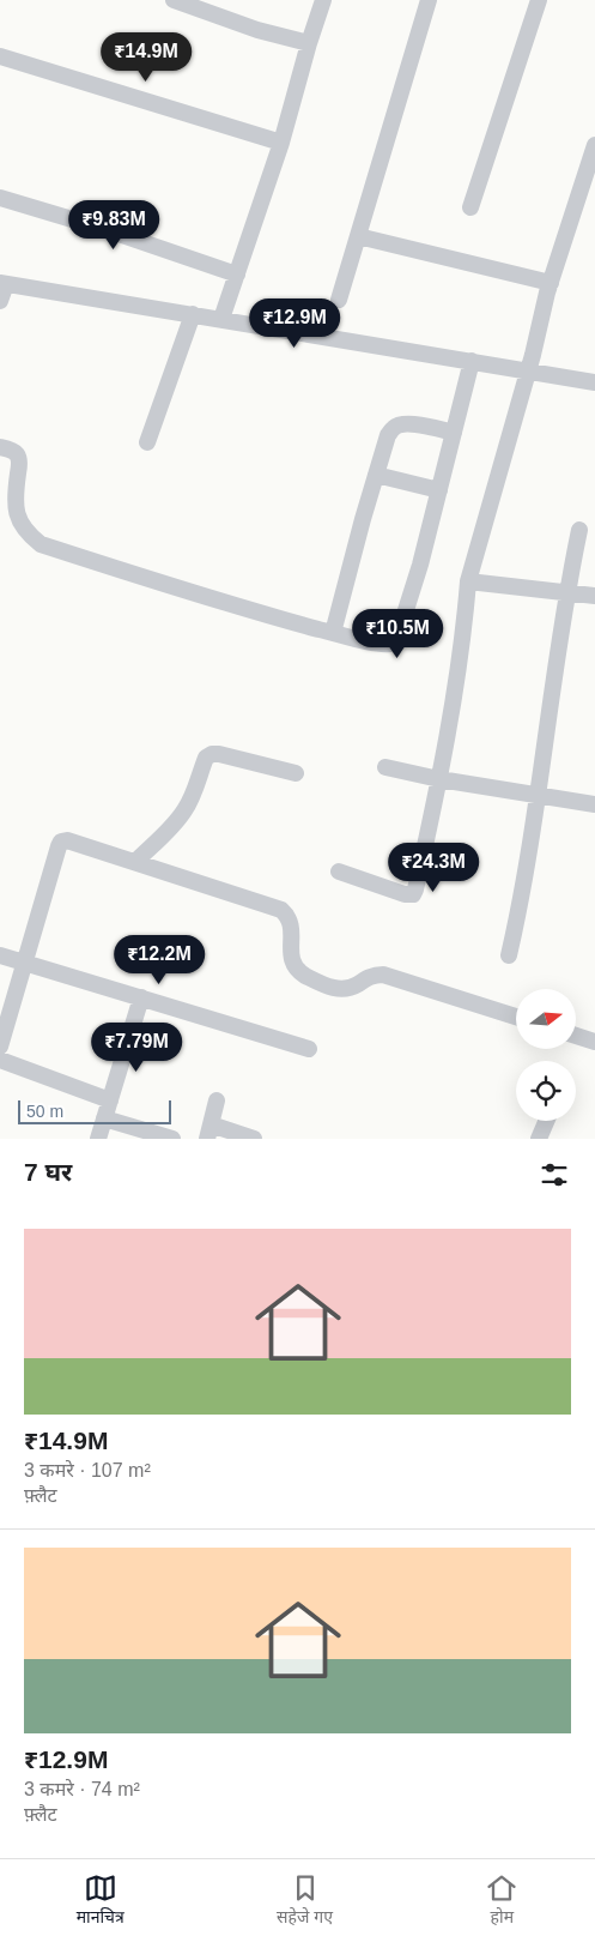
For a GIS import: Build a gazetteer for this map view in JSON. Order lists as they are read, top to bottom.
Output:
{
  "scale_bar": "50 m",
  "north": "right",
  "page": {
    "price": [
      "₹14.9M",
      "₹9.83M",
      "₹12.9M",
      "₹10.5M",
      "₹24.3M",
      "₹12.2M",
      "₹7.79M"
    ],
    "scale": "50 m",
    "heading": "7 घर",
    "list": [
      {
        "name": "₹14.9M",
        "note": "3 कमरे · 107 m² · फ़्लैट"
      },
      {
        "name": "₹12.9M",
        "note": "3 कमरे · 74 m² · फ़्लैट"
      }
    ],
    "tabs": ["मानचित्र", "सहेजे गए", "होम"]
  }
}
